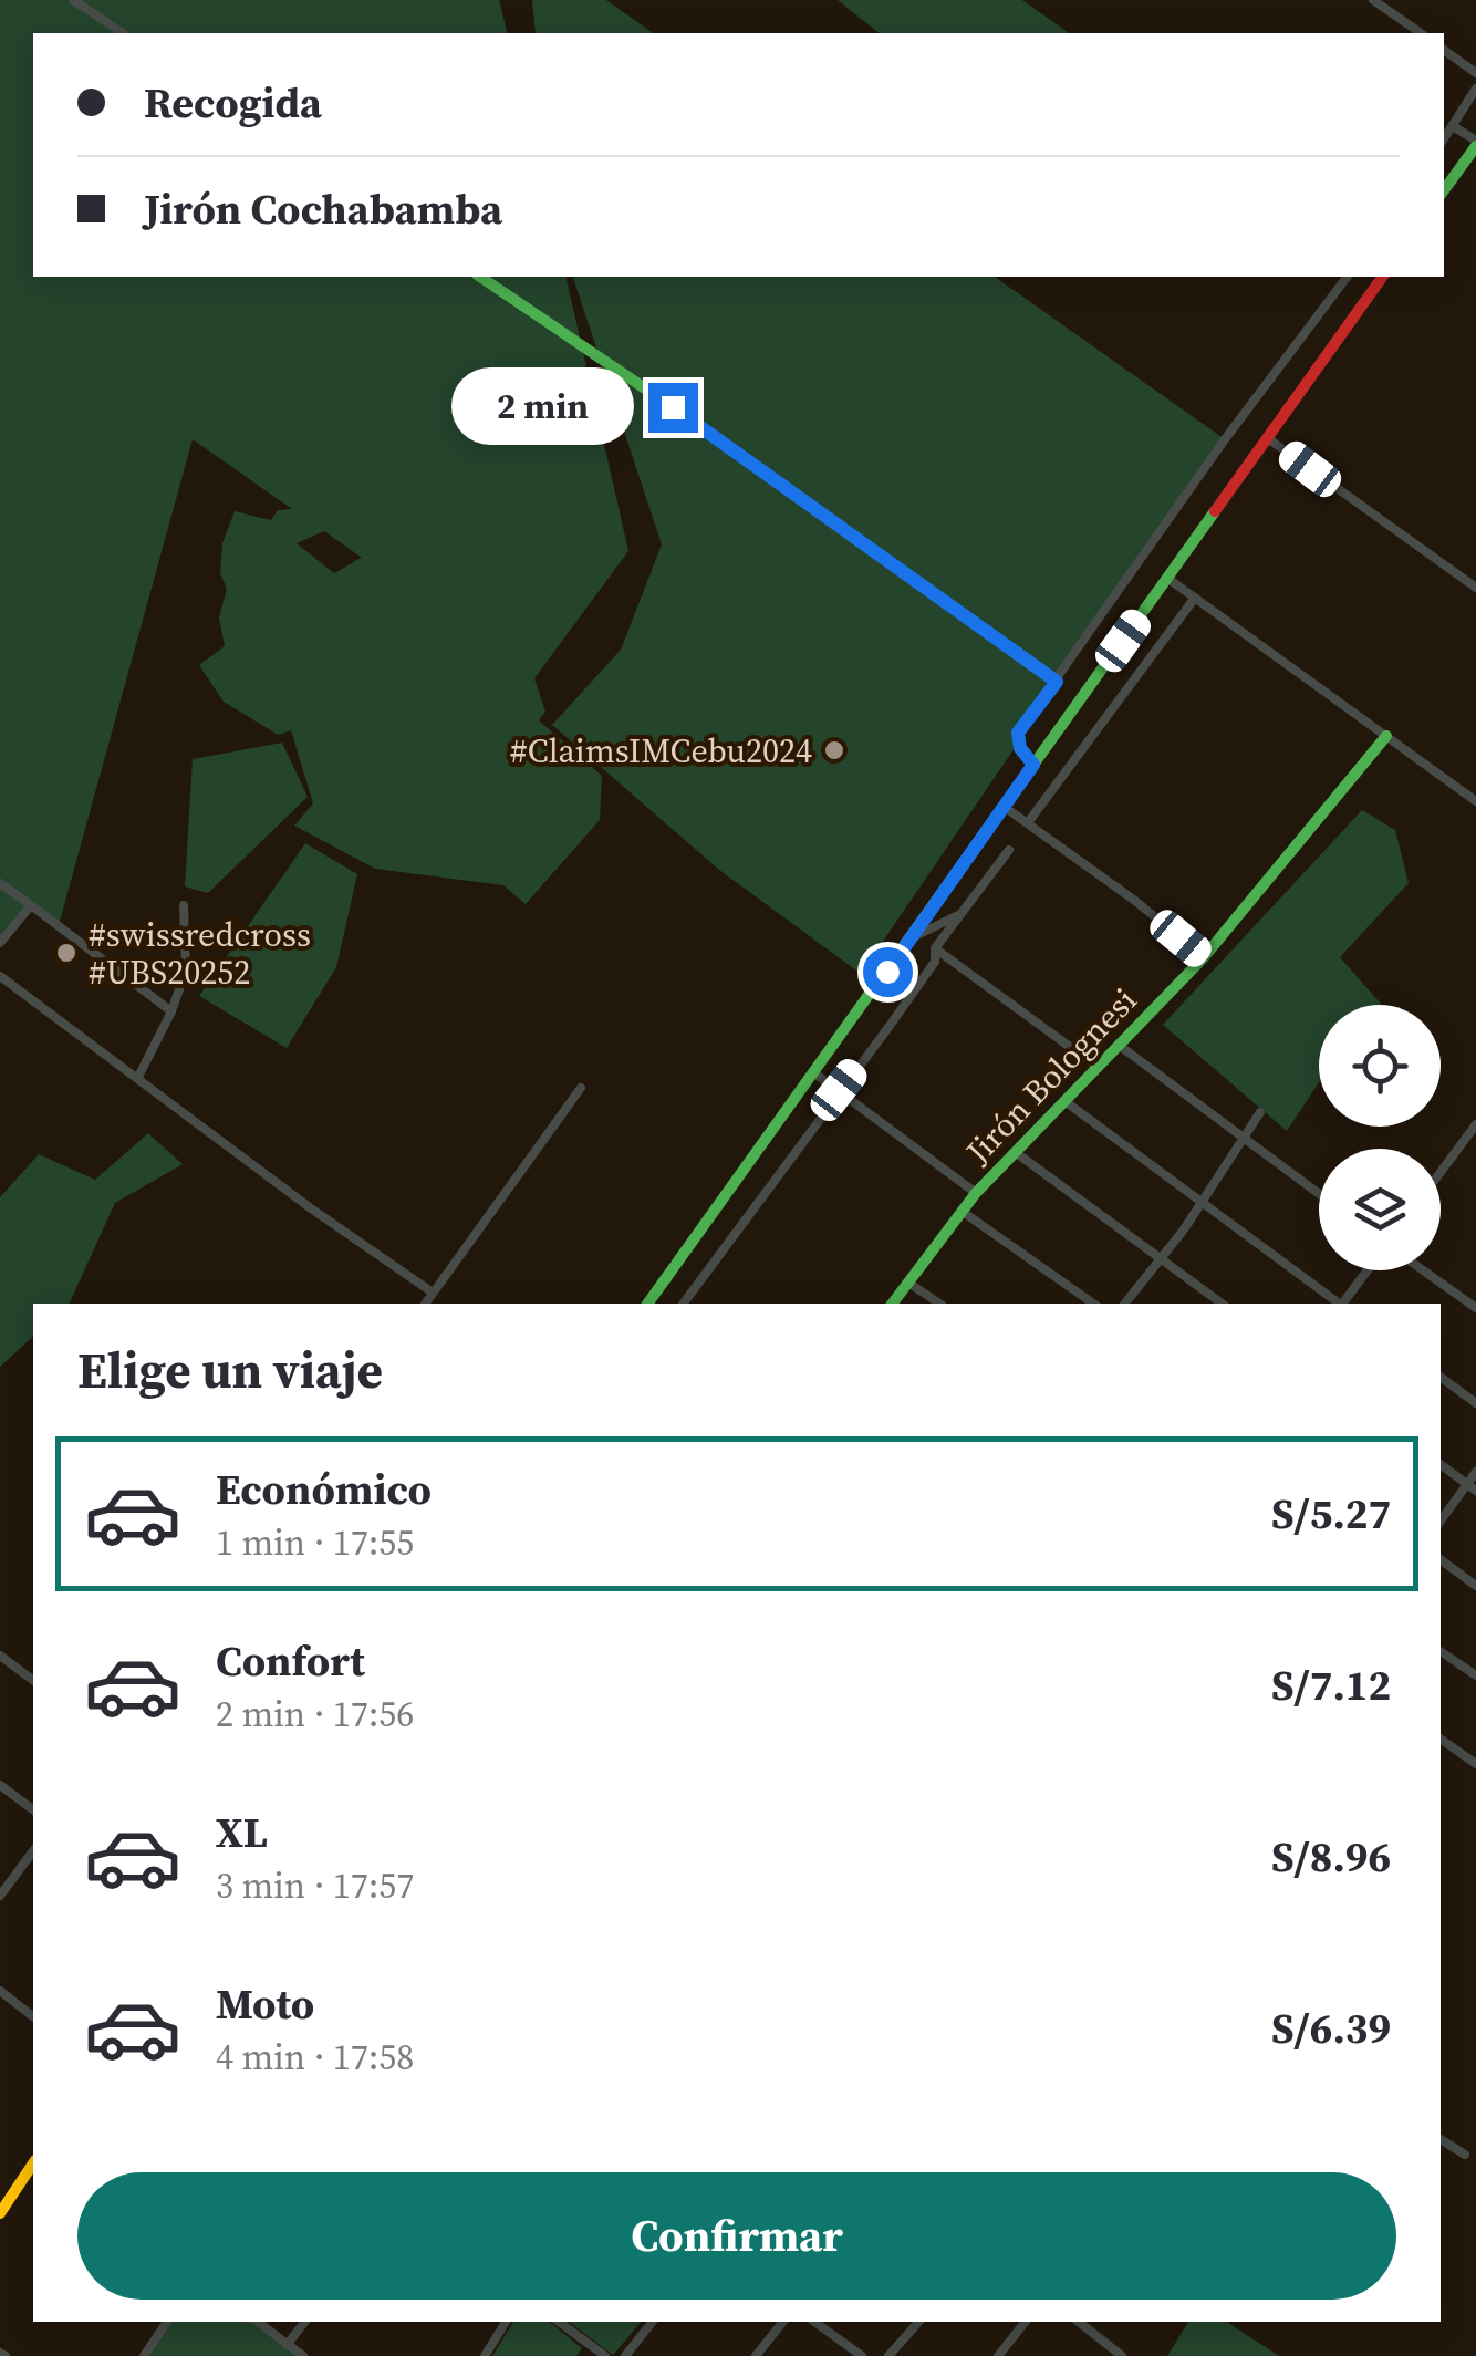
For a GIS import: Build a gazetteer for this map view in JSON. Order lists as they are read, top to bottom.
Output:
{
  "streets": {
    "main road": ["Jirón Bolognesi"]
  },
  "places": ["#ClaimsIMCebu2024", "#swissredcross #UBS20252"],
  "page": {
    "banner": ["Recogida", "Jirón Cochabamba"],
    "bubble": "2 min",
    "heading": "Elige un viaje",
    "list": [
      {
        "name": "Económico",
        "note": "1 min · 17:55",
        "value": "S/5.27"
      },
      {
        "name": "Confort",
        "note": "2 min · 17:56",
        "value": "S/7.12"
      },
      {
        "name": "XL",
        "note": "3 min · 17:57",
        "value": "S/8.96"
      },
      {
        "name": "Moto",
        "note": "4 min · 17:58",
        "value": "S/6.39"
      }
    ],
    "buttons": "Confirmar"
  }
}
